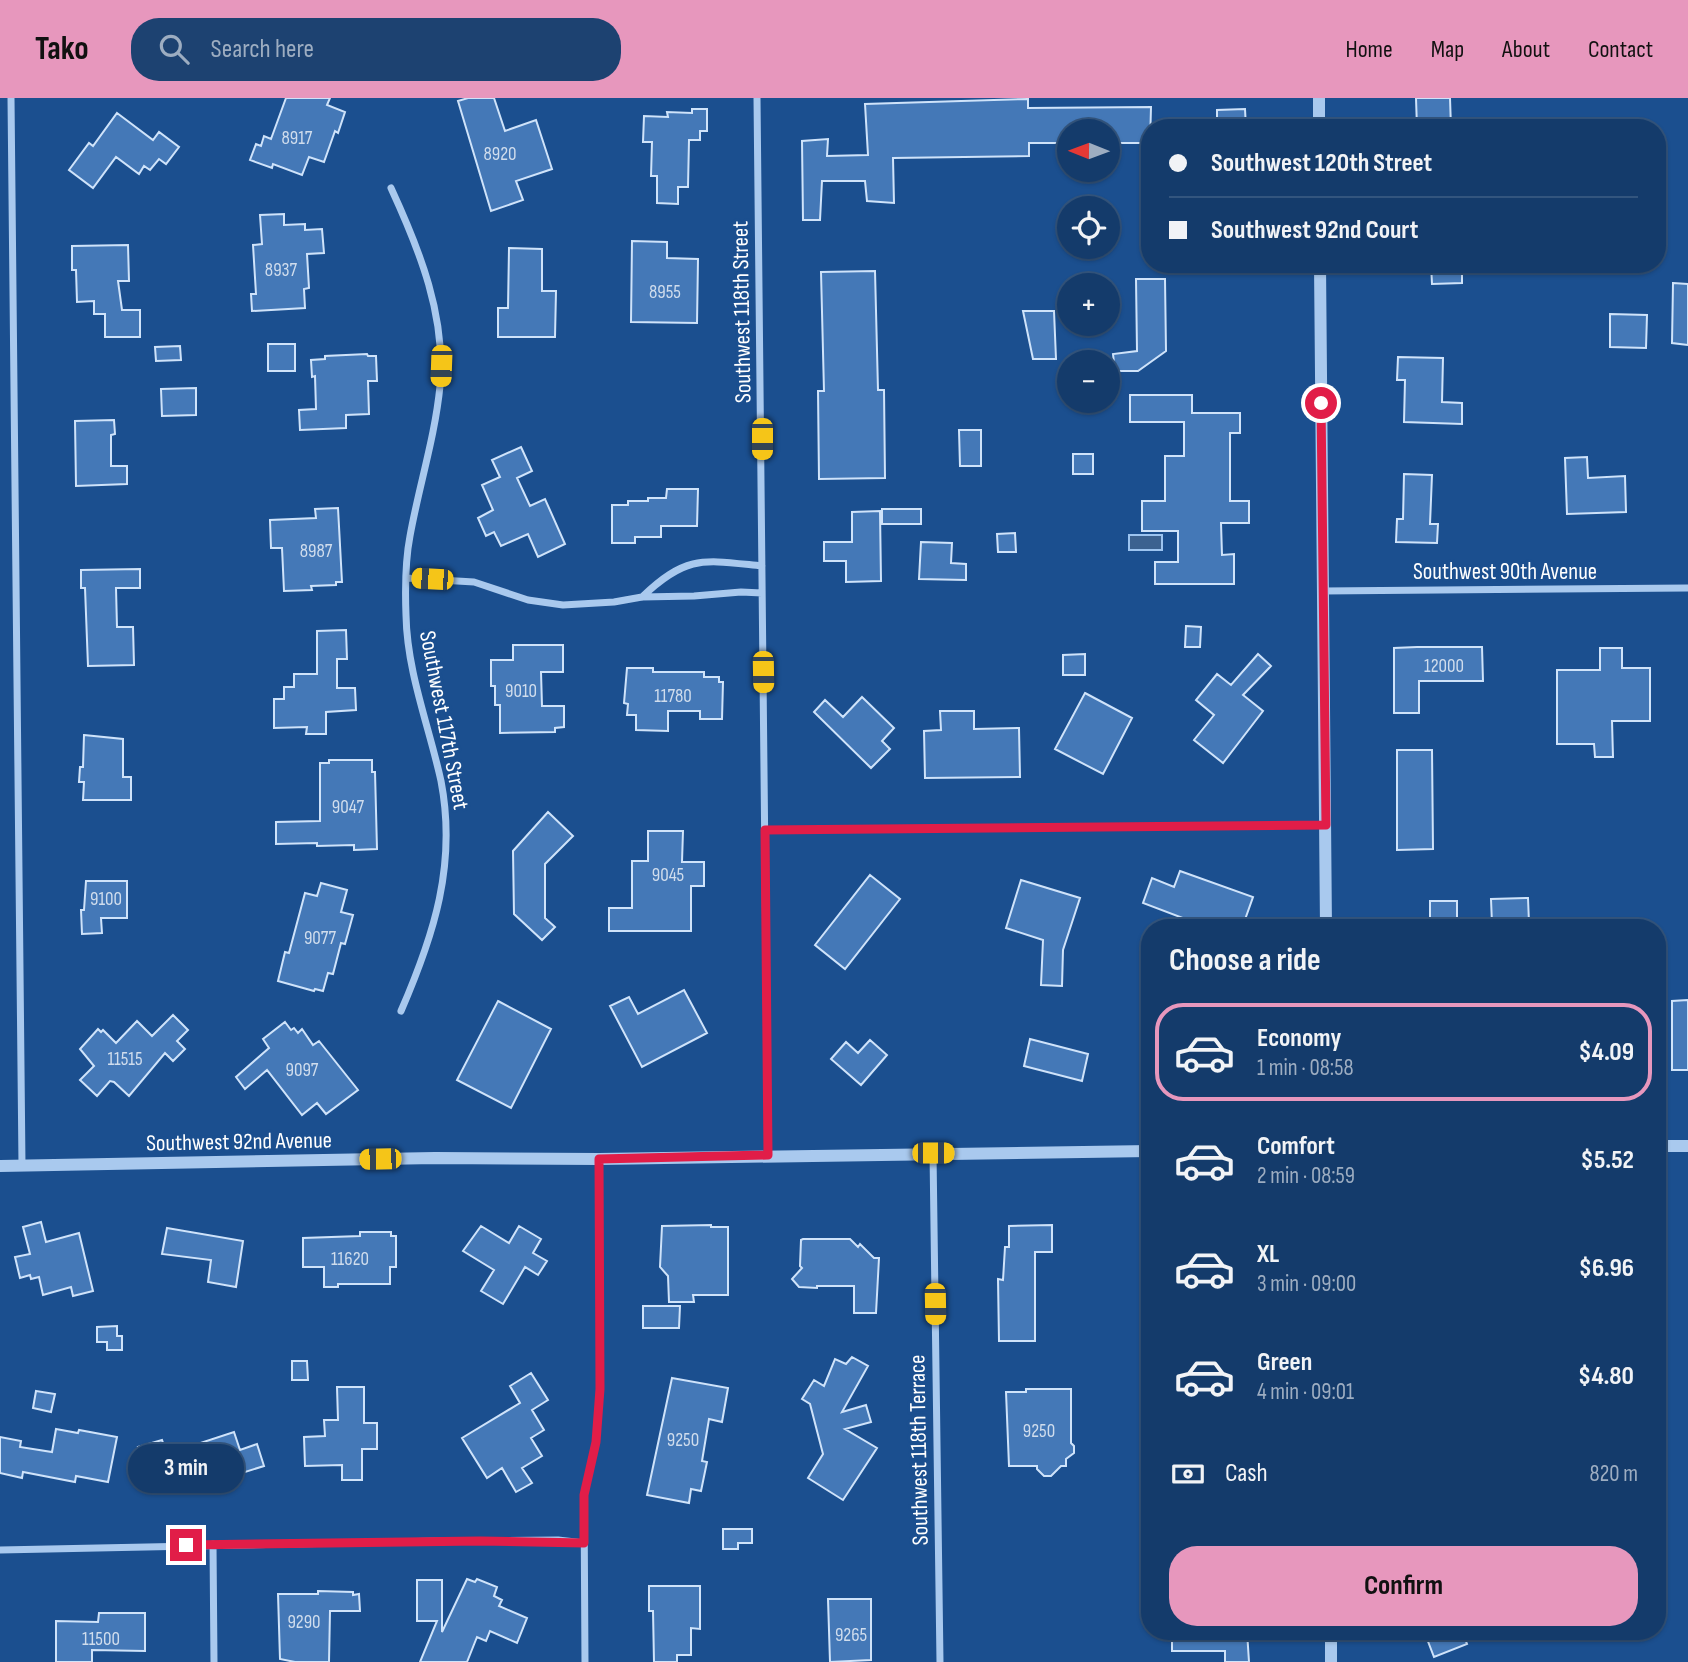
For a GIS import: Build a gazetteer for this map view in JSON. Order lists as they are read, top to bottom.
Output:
{
  "streets": {
    "street": [
      "Southwest 118th Street",
      "Southwest 90th Avenue",
      "Southwest 117th Street",
      "Southwest 92nd Avenue",
      "Southwest 118th Terrace"
    ]
  },
  "crossings": [
    ["Southwest 118th Street", "Southwest 92nd Avenue"],
    ["Southwest 92nd Avenue", "Southwest 118th Terrace"]
  ],
  "house_numbers": [
    "8917",
    "8920",
    "8937",
    "8955",
    "8987",
    "12000",
    "9010",
    "11780",
    "9047",
    "9045",
    "9100",
    "9077",
    "11515",
    "9097",
    "11620",
    "9250",
    "9250",
    "9290",
    "9265",
    "11500"
  ],
  "north": "left",
  "page": {
    "header": "Tako",
    "search": "Search here",
    "nav": [
      "Home",
      "Map",
      "About",
      "Contact"
    ],
    "map_buttons": ["+", "−"],
    "banner": ["Southwest 120th Street", "Southwest 92nd Court"],
    "heading": "Choose a ride",
    "list": [
      {
        "name": "Economy",
        "note": "1 min · 08:58",
        "value": "$4.09"
      },
      {
        "name": "Comfort",
        "note": "2 min · 08:59",
        "value": "$5.52"
      },
      {
        "name": "XL",
        "note": "3 min · 09:00",
        "value": "$6.96"
      },
      {
        "name": "Green",
        "note": "4 min · 09:01",
        "value": "$4.80"
      }
    ],
    "pay": ["Cash", "820 m"],
    "bubble": "3 min",
    "buttons": "Confirm"
  }
}
